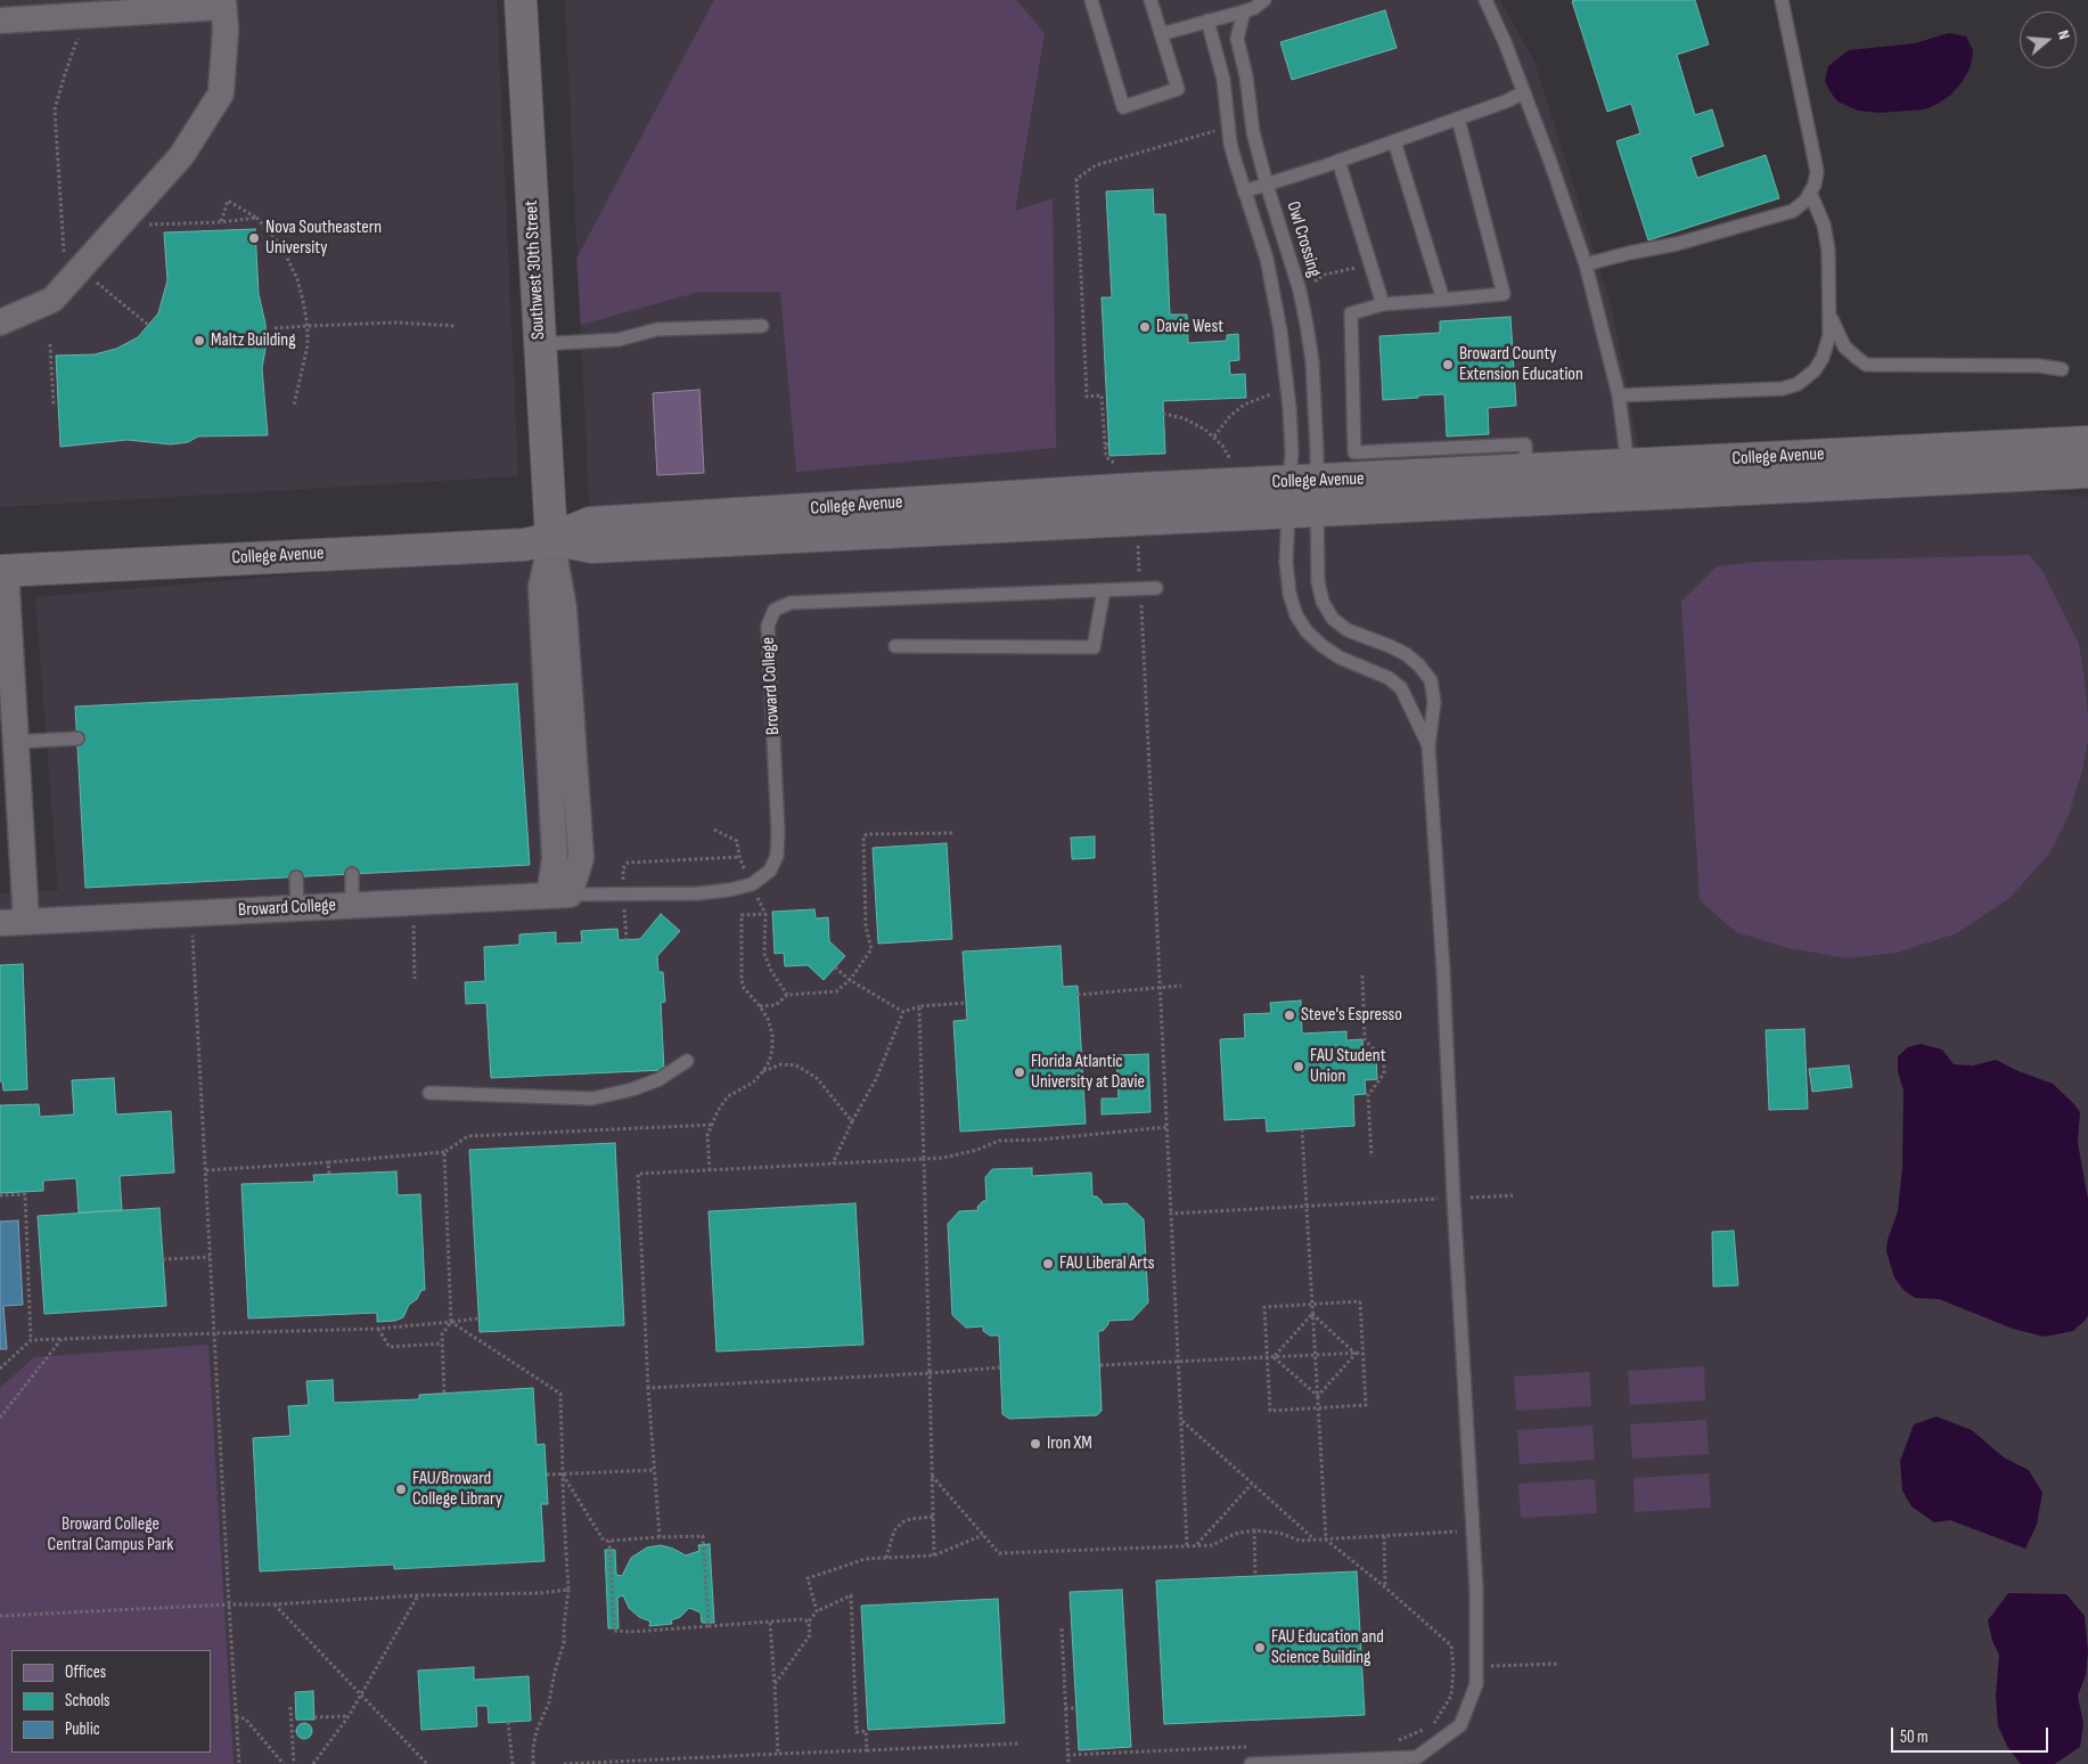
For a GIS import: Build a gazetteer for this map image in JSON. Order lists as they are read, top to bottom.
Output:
{
  "streets": {
    "street": ["Southwest 30th Street", "College Avenue", "Broward College"],
    "lane": ["Owl Crossing"]
  },
  "crossings": [
    ["Owl Crossing", "College Avenue"],
    ["Southwest 30th Street", "College Avenue"]
  ],
  "parks": ["Broward College Central Campus Park"],
  "places": [
    "Nova Southeastern University",
    "Davie West",
    "Maltz Building",
    "Broward County Extension Education",
    "Steve's Espresso",
    "FAU Student Union",
    "Florida Atlantic University at Davie",
    "FAU Liberal Arts",
    "Iron XM",
    "FAU/Broward College Library",
    "FAU Education and Science Building"
  ],
  "legend": ["Offices", "Schools", "Public"],
  "scale_bar": "50 m",
  "north": "right"
}
